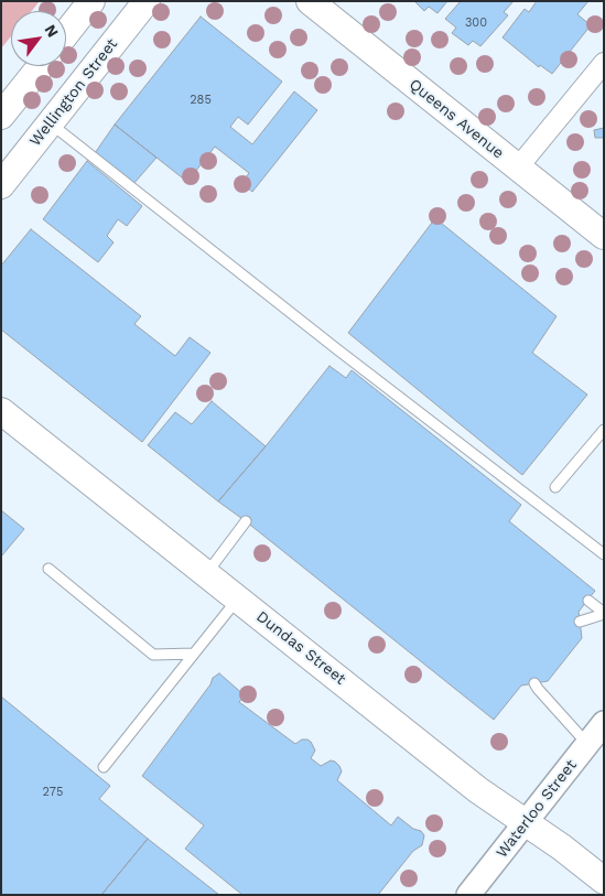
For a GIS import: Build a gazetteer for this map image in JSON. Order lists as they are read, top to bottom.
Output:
{
  "streets": {
    "main road": ["Wellington Street", "Queens Avenue", "Dundas Street"],
    "street": ["Waterloo Street"]
  },
  "crossings": [
    ["Dundas Street", "Waterloo Street"]
  ],
  "house_numbers": ["300", "285", "275"],
  "north": "top right"
}
